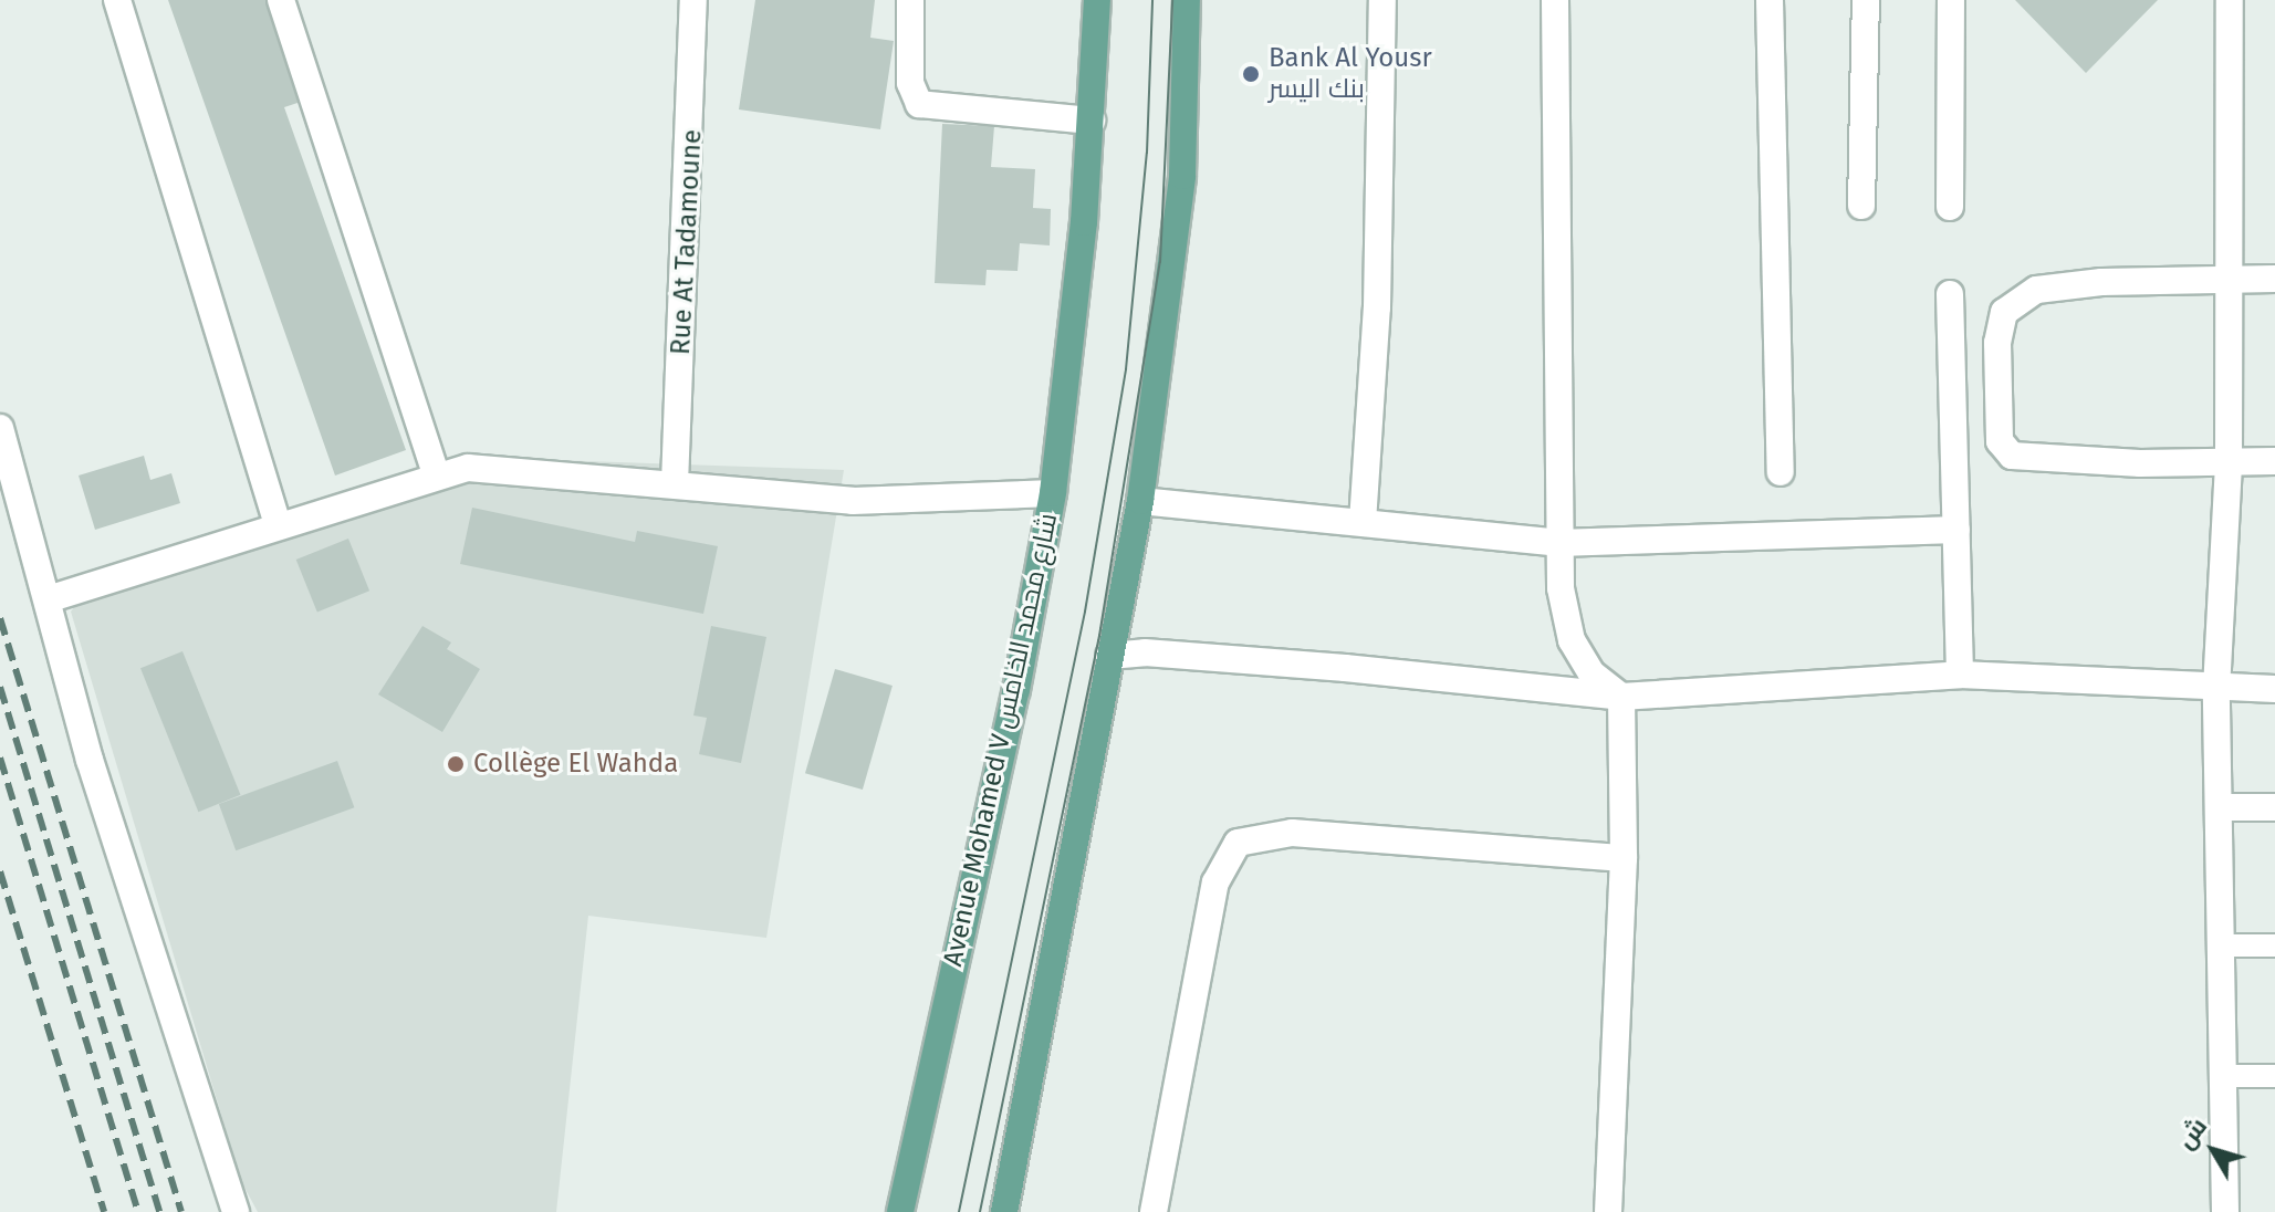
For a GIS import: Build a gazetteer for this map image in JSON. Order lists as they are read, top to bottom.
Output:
{
  "streets": {
    "main road": ["Avenue Mohamed V شارع محمد الخامس"],
    "street": ["Rue At Tadamoune"]
  },
  "places": ["Bank Al Yousr بنك اليسر", "Collège El Wahda"],
  "north": "top left"
}
